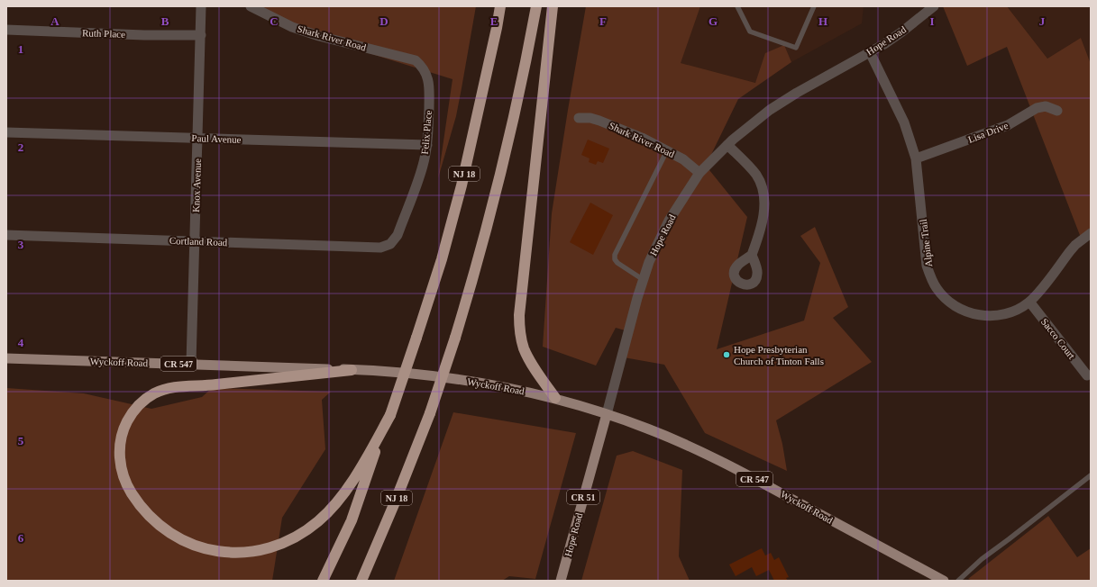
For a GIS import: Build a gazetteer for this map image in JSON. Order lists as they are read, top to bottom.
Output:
{
  "streets": {
    "highway": ["NJ 18"],
    "main road": [
      "Hope Road",
      "Wyckoff Road",
      "CR 547",
      "CR 51"
    ],
    "street": [
      "Ruth Place",
      "Shark River Road",
      "Felix Place",
      "Lisa Drive",
      "Paul Avenue",
      "Knox Avenue",
      "Cortland Road",
      "Alpine Trail",
      "Sacco Court"
    ]
  },
  "crossings": [
    ["Ruth Place", "Knox Avenue"],
    ["Shark River Road", "Hope Road"],
    ["Shark River Road", "Felix Place"],
    ["Hope Road", "Alpine Trail"],
    ["Hope Road", "Wyckoff Road"],
    ["Felix Place", "Paul Avenue"],
    ["Felix Place", "Cortland Road"],
    ["Lisa Drive", "Alpine Trail"],
    ["Paul Avenue", "Knox Avenue"],
    ["Knox Avenue", "Cortland Road"],
    ["Knox Avenue", "Wyckoff Road"],
    ["Alpine Trail", "Sacco Court"]
  ],
  "places": ["Hope Presbyterian Church of Tinton Falls"],
  "grid": {
    "columns": [
      "A",
      "B",
      "C",
      "D",
      "E",
      "F",
      "G",
      "H",
      "I",
      "J"
    ],
    "rows": [
      "1",
      "2",
      "3",
      "4",
      "5",
      "6"
    ]
  }
}
